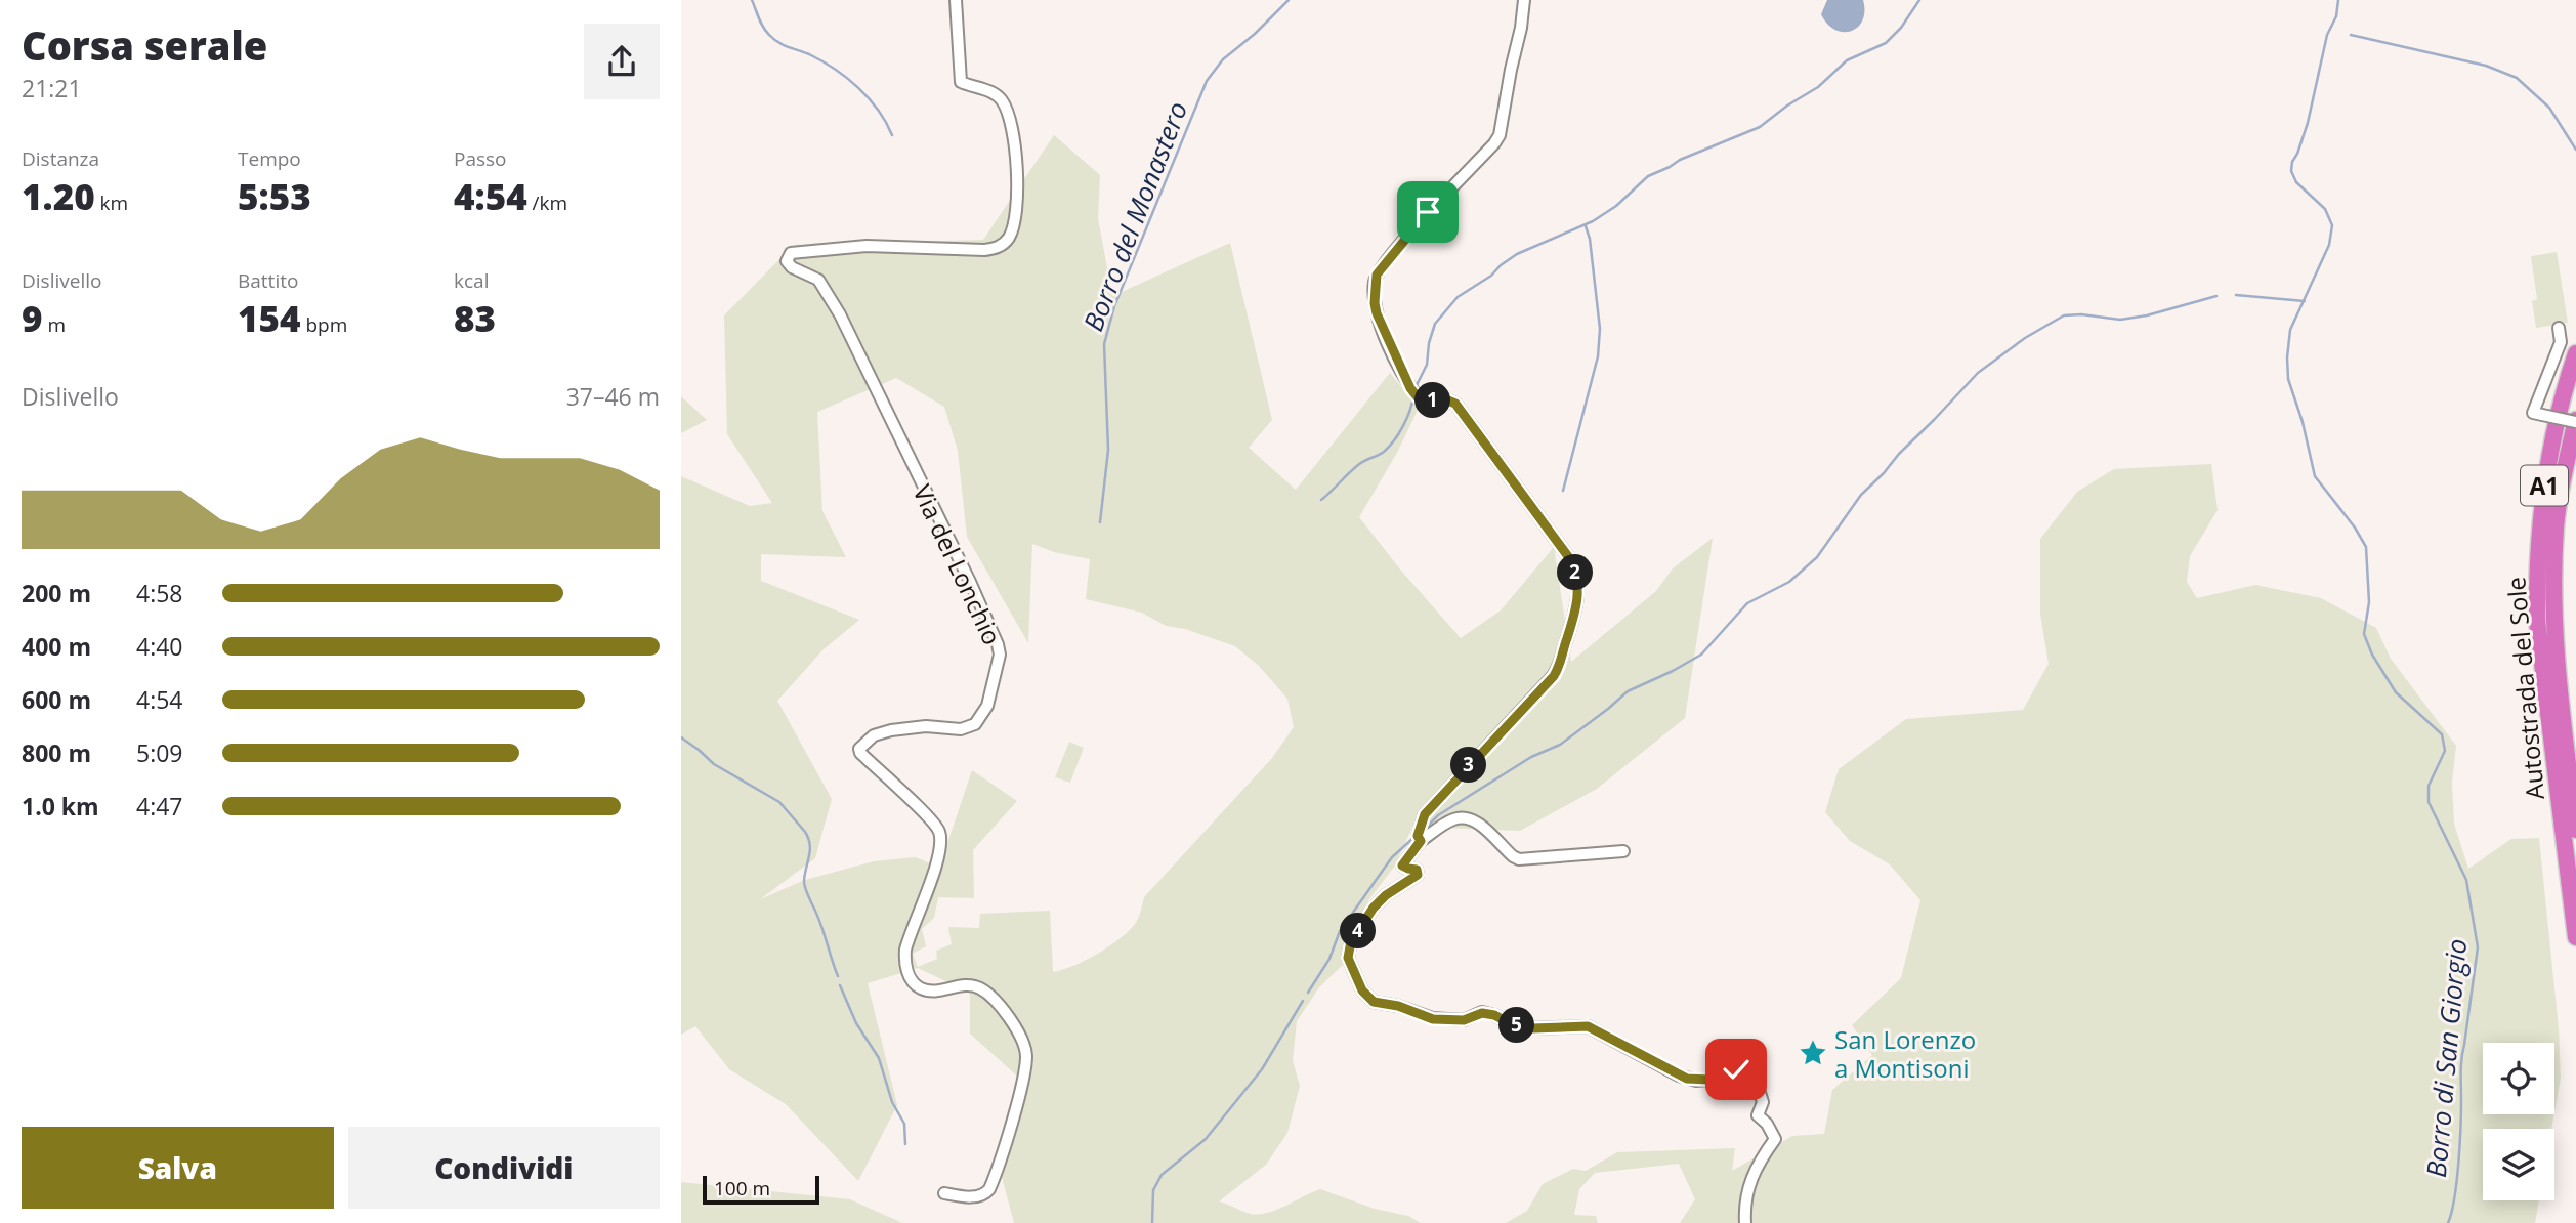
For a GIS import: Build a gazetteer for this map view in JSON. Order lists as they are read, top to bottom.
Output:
{
  "streets": {
    "highway": ["A1", "Autostrada del Sole"],
    "street": ["Via del Lonchio"]
  },
  "water": ["Borro del Monastero", "Borro di San Giorgio"],
  "places": {
    "place": ["San Lorenzo a Montisoni"]
  },
  "scale_bar": "100 m",
  "page": {
    "heading": ["Corsa serale", "21:21"],
    "stats": [
      ["Distanza", "1.20 km"],
      ["Tempo", "5:53"],
      ["Passo", "4:54 /km"],
      ["Dislivello", "9 m"],
      ["Battito", "154 bpm"],
      ["kcal", "83"]
    ],
    "chart": ["Dislivello", "37–46 m"],
    "pins": [
      "1",
      "2",
      "3",
      "4",
      "5"
    ],
    "list": [
      {
        "name": "200 m",
        "note": "4:58"
      },
      {
        "name": "400 m",
        "note": "4:40"
      },
      {
        "name": "600 m",
        "note": "4:54"
      },
      {
        "name": "800 m",
        "note": "5:09"
      },
      {
        "name": "1.0 km",
        "note": "4:47"
      }
    ],
    "buttons": ["Salva", "Condividi"],
    "scale": "100 m"
  }
}
